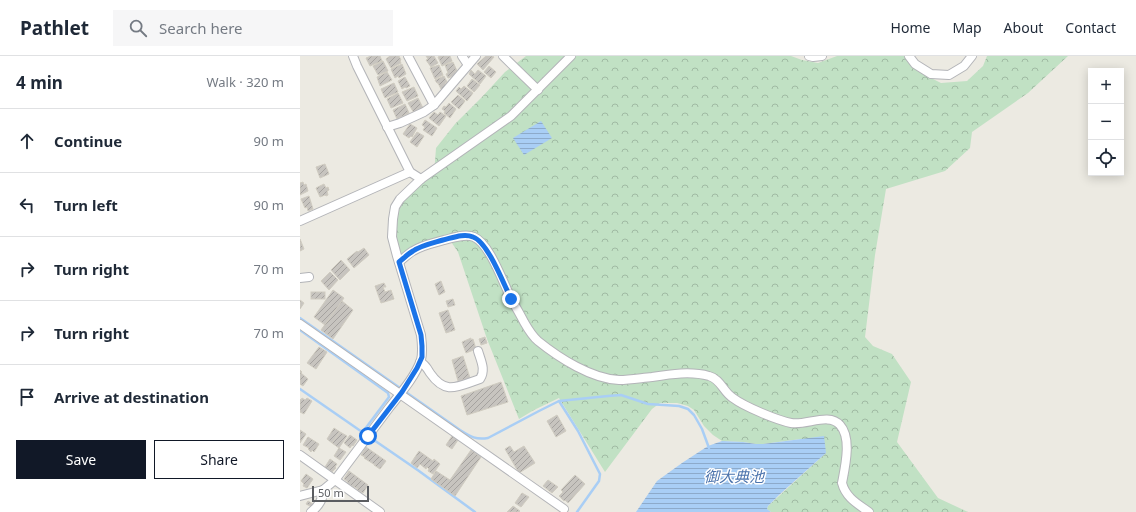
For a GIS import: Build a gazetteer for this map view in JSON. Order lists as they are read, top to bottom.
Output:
{
  "water": ["御大典池"],
  "scale_bar": "50 m",
  "page": {
    "header": "Pathlet",
    "search": "Search here",
    "nav": [
      "Home",
      "Map",
      "About",
      "Contact"
    ],
    "heading": ["4 min", "Walk · 320 m"],
    "map_buttons": ["+", "−"],
    "list": [
      ["Continue", "90 m"],
      ["Turn left", "90 m"],
      ["Turn right", "70 m"],
      ["Turn right", "70 m"],
      "Arrive at destination"
    ],
    "buttons": ["Save", "Share"],
    "scale": "50 m"
  }
}
